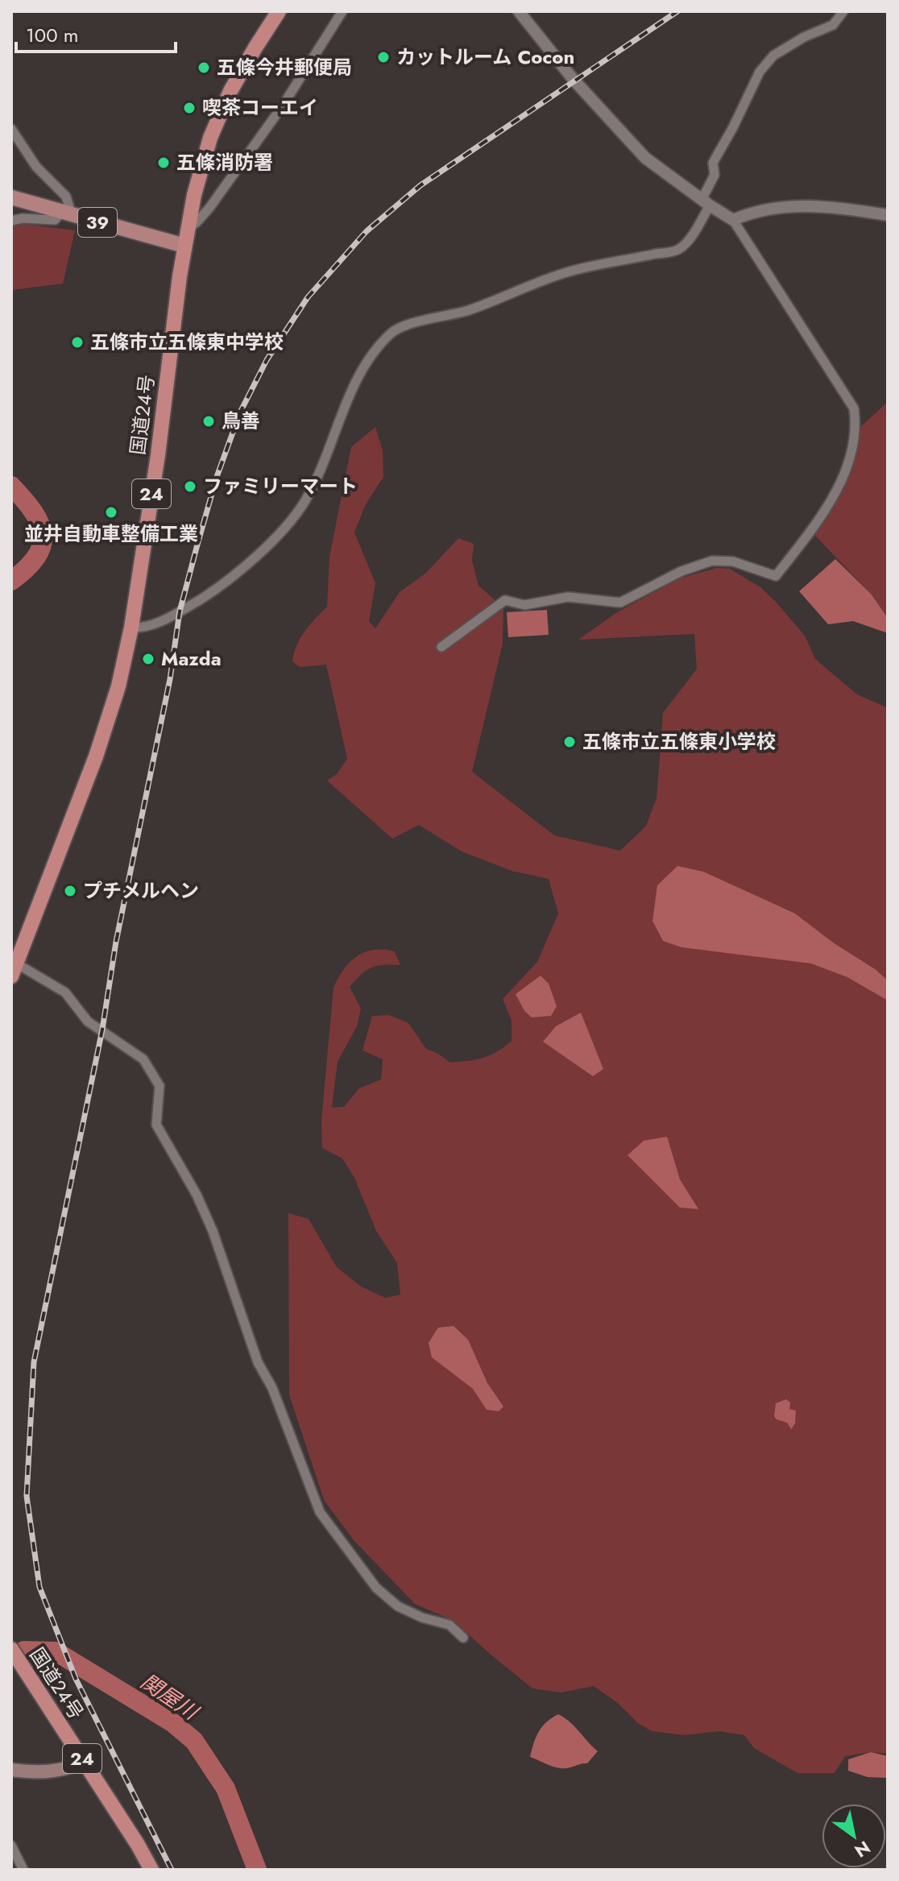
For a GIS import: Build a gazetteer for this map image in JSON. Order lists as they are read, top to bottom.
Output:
{
  "streets": {
    "highway": ["国道24号", "24"],
    "main road": ["39"]
  },
  "crossings": [
    ["39", "国道24号"]
  ],
  "water": ["関屋川"],
  "places": [
    "カットルーム Cocon",
    "五條今井郵便局",
    "喫茶コーエイ",
    "五條消防署",
    "五條市立五條東中学校",
    "鳥善",
    "ファミリーマート",
    "並井自動車整備工業",
    "Mazda",
    "五條市立五條東小学校",
    "プチメルヘン"
  ],
  "scale_bar": "100 m",
  "north": "bottom right"
}
